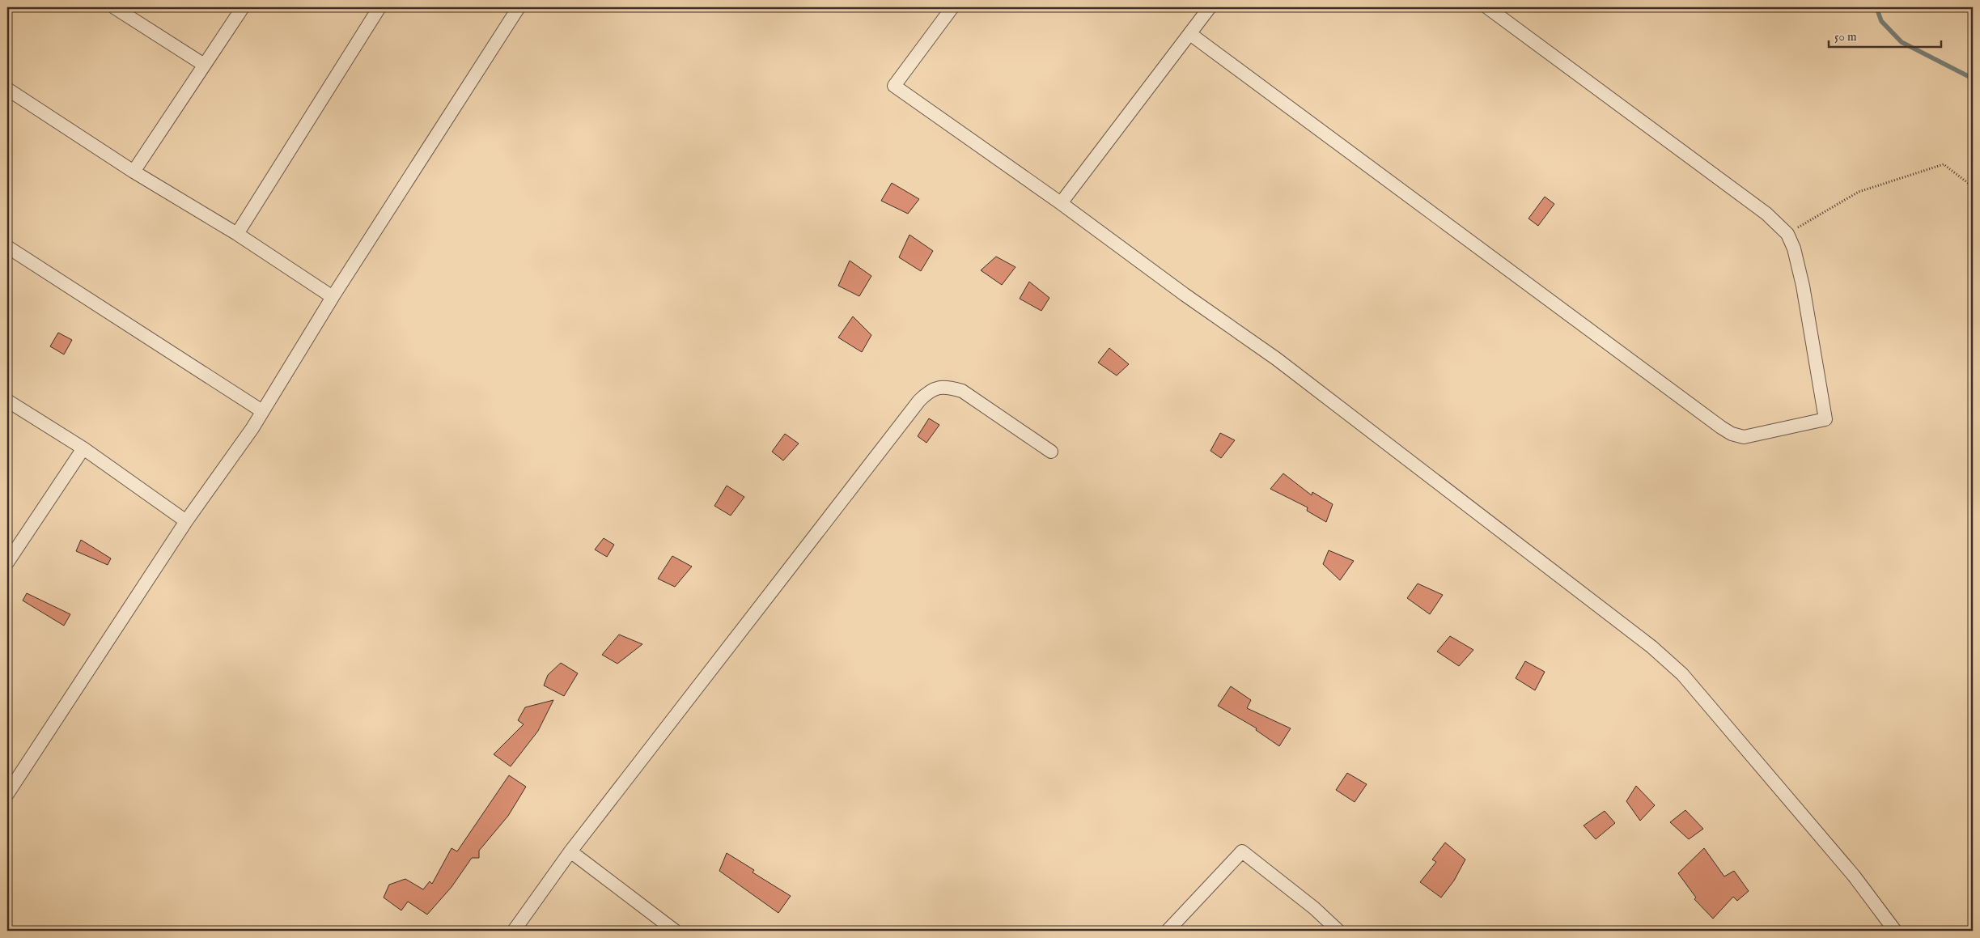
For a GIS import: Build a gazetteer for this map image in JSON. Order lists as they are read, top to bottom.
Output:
{
  "scale_bar": "50 m"
}
